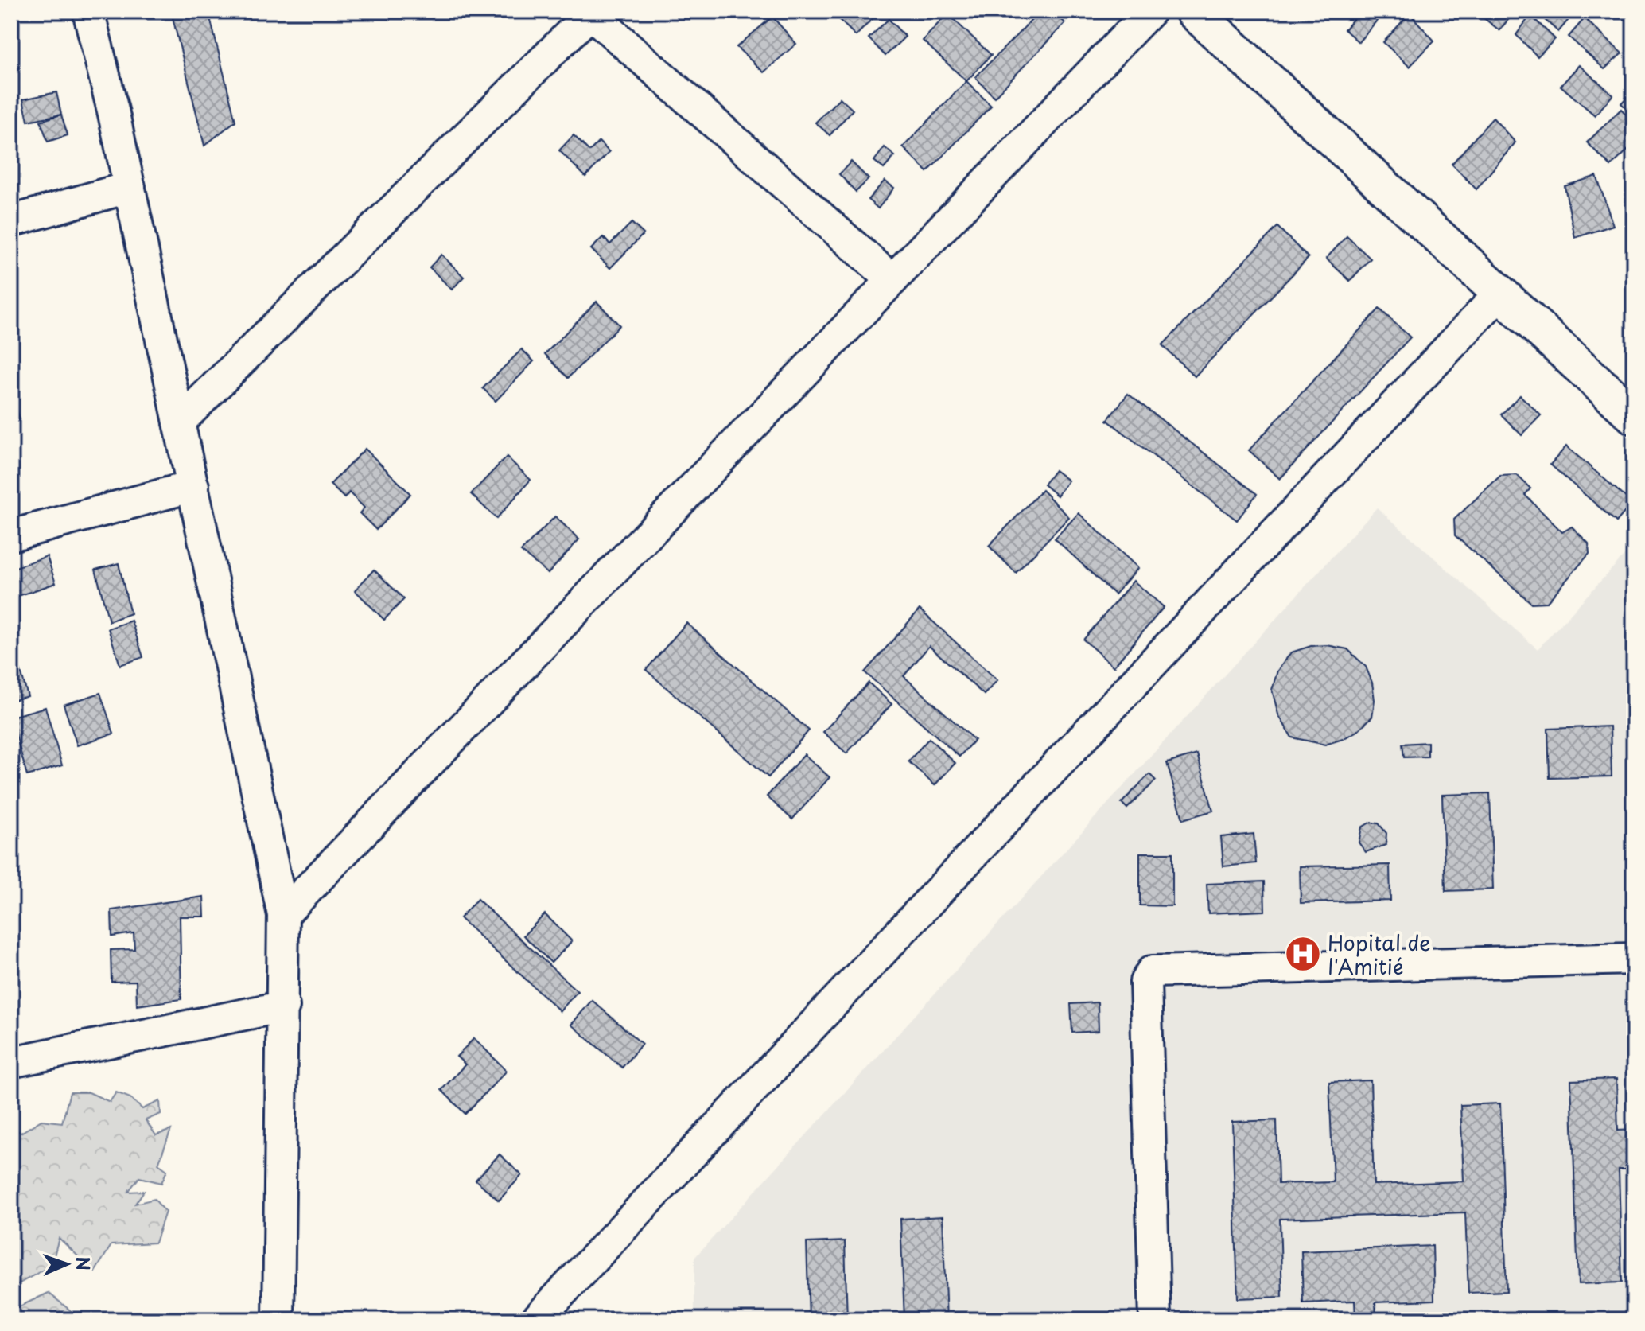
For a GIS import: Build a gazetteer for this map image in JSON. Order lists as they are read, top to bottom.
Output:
{
  "places": {
    "hospital": ["Hopital de l'Amitié"]
  },
  "north": "right"
}
